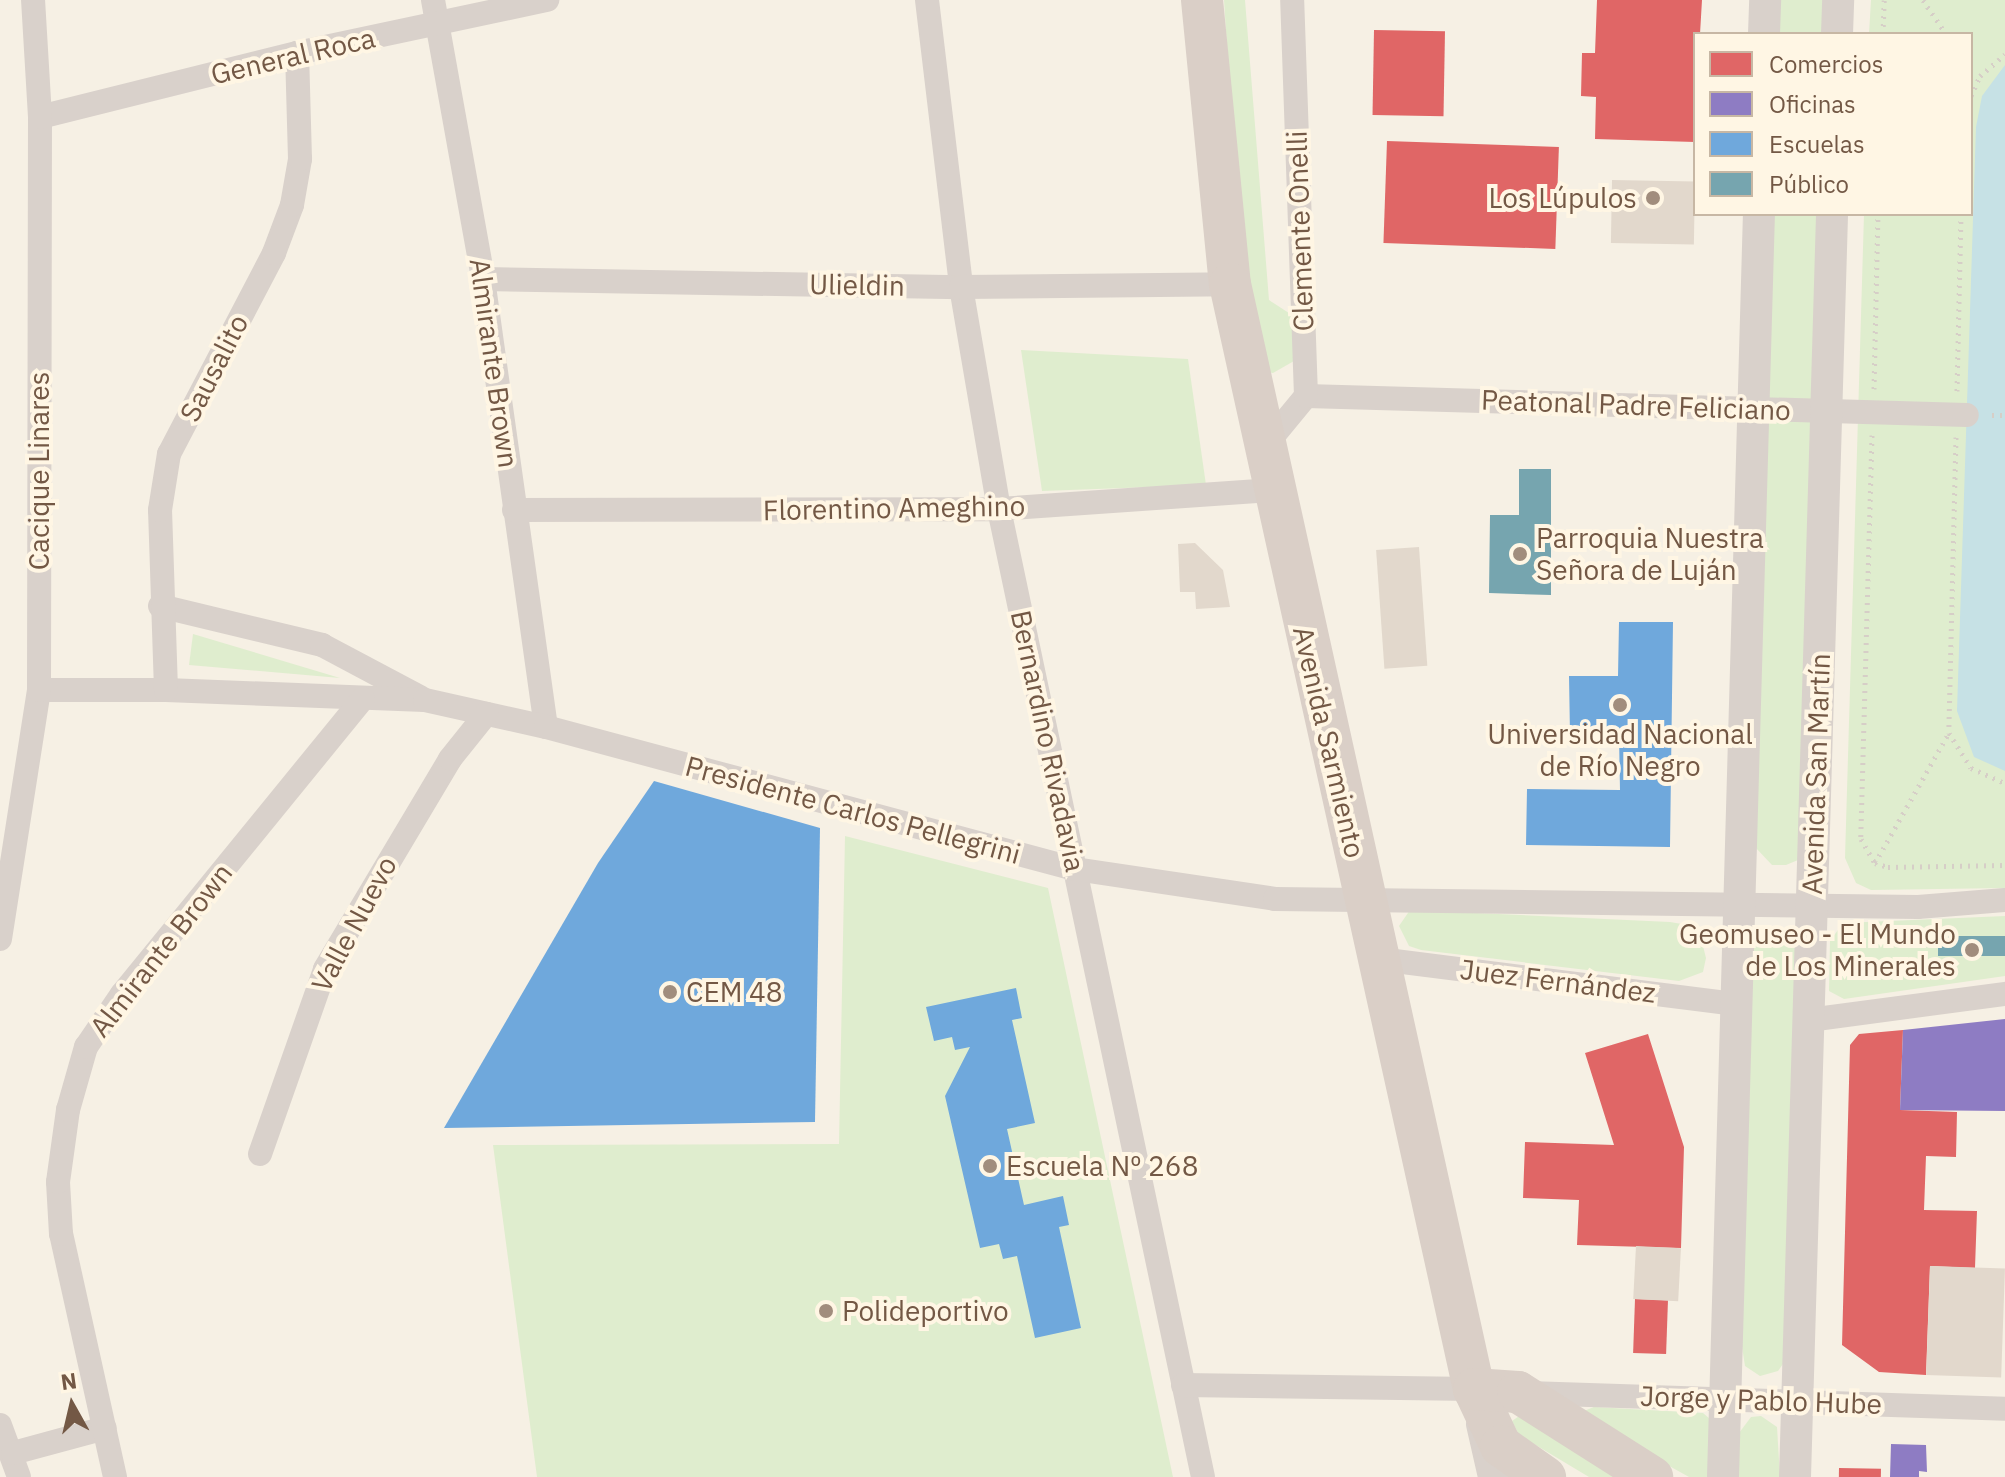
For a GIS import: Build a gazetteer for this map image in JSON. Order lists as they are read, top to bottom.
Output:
{
  "streets": {
    "highway": ["Avenida Sarmiento"],
    "main road": ["Avenida San Martín"],
    "street": [
      "General Roca",
      "Clemente Onelli",
      "Ulieldin",
      "Almirante Brown",
      "Sausalito",
      "Peatonal Padre Feliciano",
      "Cacique Linares",
      "Florentino Ameghino",
      "Bernardino Rivadavia",
      "Presidente Carlos Pellegrini",
      "Valle Nuevo",
      "Juez Fernández",
      "Jorge y Pablo Hube"
    ]
  },
  "crossings": [
    ["General Roca", "Almirante Brown"],
    ["General Roca", "Sausalito"],
    ["General Roca", "Cacique Linares"],
    ["Clemente Onelli", "Peatonal Padre Feliciano"],
    ["Ulieldin", "Almirante Brown"],
    ["Ulieldin", "Bernardino Rivadavia"],
    ["Ulieldin", "Avenida Sarmiento"],
    ["Almirante Brown", "Florentino Ameghino"],
    ["Almirante Brown", "Presidente Carlos Pellegrini"],
    ["Sausalito", "Presidente Carlos Pellegrini"],
    ["Peatonal Padre Feliciano", "Avenida San Martín"],
    ["Cacique Linares", "Presidente Carlos Pellegrini"],
    ["Florentino Ameghino", "Bernardino Rivadavia"],
    ["Florentino Ameghino", "Avenida Sarmiento"],
    ["Bernardino Rivadavia", "Presidente Carlos Pellegrini"],
    ["Avenida Sarmiento", "Presidente Carlos Pellegrini"],
    ["Avenida Sarmiento", "Juez Fernández"],
    ["Avenida San Martín", "Presidente Carlos Pellegrini"],
    ["Avenida San Martín", "Jorge y Pablo Hube"],
    ["Presidente Carlos Pellegrini", "Valle Nuevo"]
  ],
  "places": [
    "Los Lúpulos",
    "Parroquia Nuestra Señora de Luján",
    "Universidad Nacional de Río Negro",
    "Geomuseo - El Mundo de Los Minerales",
    "CEM 48",
    "Escuela Nº 268",
    "Polideportivo"
  ],
  "legend": [
    "Comercios",
    "Oficinas",
    "Escuelas",
    "Público"
  ],
  "north": "top"
}
